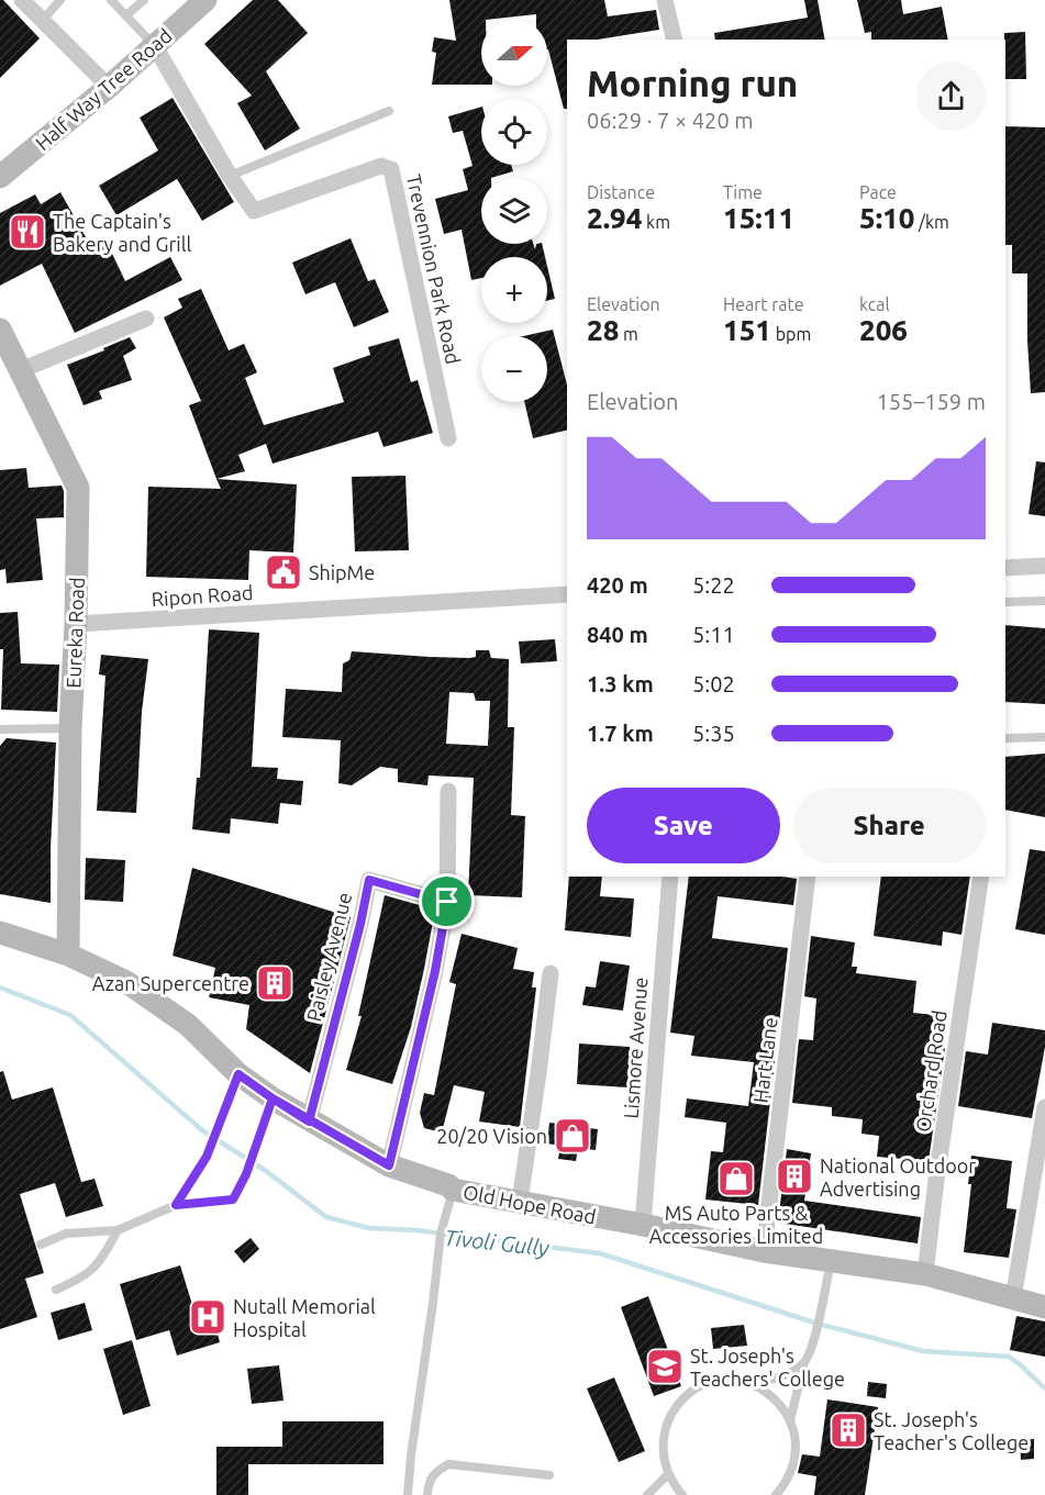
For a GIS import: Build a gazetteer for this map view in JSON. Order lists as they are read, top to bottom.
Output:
{
  "streets": {
    "main road": ["Half Way Tree Road", "Eureka Road", "Old Hope Road"],
    "street": [
      "Trevennion Park Road",
      "Ripon Road",
      "Paisley Avenue",
      "Lismore Avenue",
      "Hart Lane",
      "Orchard Road"
    ]
  },
  "crossings": [
    ["Half Way Tree Road", "Trevennion Park Road"],
    ["Ripon Road", "Eureka Road"],
    ["Eureka Road", "Old Hope Road"],
    ["Paisley Avenue", "Old Hope Road"],
    ["Lismore Avenue", "Old Hope Road"],
    ["Hart Lane", "Old Hope Road"],
    ["Orchard Road", "Old Hope Road"]
  ],
  "water": ["Tivoli Gully"],
  "places": {
    "restaurant": ["The Captain's Bakery and Grill"],
    "public building": ["ShipMe"],
    "building": ["Azan Supercentre", "National Outdoor Advertising", "St. Joseph's Teacher's College"],
    "shop": ["20/20 Vision", "MS Auto Parts & Accessories Limited"],
    "hospital": ["Nutall Memorial Hospital"],
    "school or university": ["St. Joseph's Teachers' College"]
  },
  "north": "right",
  "page": {
    "map_buttons": ["+", "−"],
    "heading": ["Morning run", "06:29 · 7 × 420 m"],
    "stats": [
      ["Distance", "2.94 km"],
      ["Time", "15:11"],
      ["Pace", "5:10 /km"],
      ["Elevation", "28 m"],
      ["Heart rate", "151 bpm"],
      ["kcal", "206"]
    ],
    "chart": ["Elevation", "155–159 m"],
    "list": [
      {
        "name": "420 m",
        "note": "5:22"
      },
      {
        "name": "840 m",
        "note": "5:11"
      },
      {
        "name": "1.3 km",
        "note": "5:02"
      },
      {
        "name": "1.7 km",
        "note": "5:35"
      }
    ],
    "buttons": ["Save", "Share"]
  }
}
